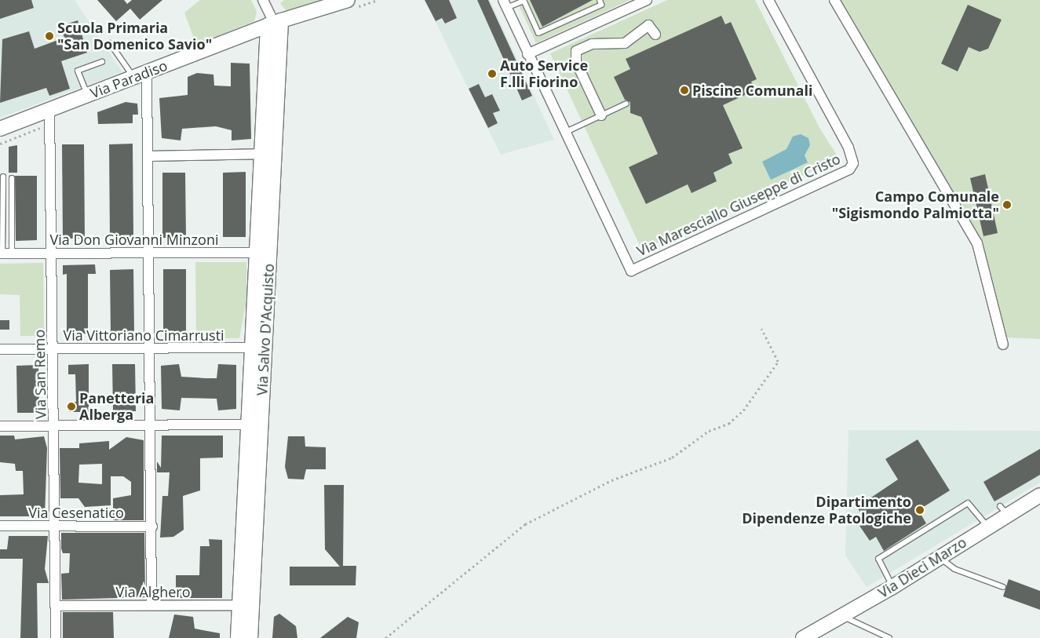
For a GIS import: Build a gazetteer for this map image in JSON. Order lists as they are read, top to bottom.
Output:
{
  "streets": {
    "street": [
      "Via Paradiso",
      "Via Maresciallo Giuseppe di Cristo",
      "Via Don Giovanni Minzoni",
      "Via Salvo D'Acquisto",
      "Via Vittoriano Cimarrusti",
      "Via San Remo",
      "Via Cesenatico",
      "Via Dieci Marzo",
      "Via Alghero"
    ]
  },
  "crossings": [
    ["Via Paradiso", "Via Salvo D'Acquisto"],
    ["Via Paradiso", "Via San Remo"],
    ["Via Don Giovanni Minzoni", "Via Salvo D'Acquisto"],
    ["Via Don Giovanni Minzoni", "Via San Remo"],
    ["Via Salvo D'Acquisto", "Via Vittoriano Cimarrusti"],
    ["Via Salvo D'Acquisto", "Via Alghero"],
    ["Via Vittoriano Cimarrusti", "Via San Remo"],
    ["Via San Remo", "Via Cesenatico"],
    ["Via San Remo", "Via Alghero"]
  ],
  "places": [
    "Scuola Primaria \"San Domenico Savio\"",
    "Auto Service F.lli Fiorino",
    "Piscine Comunali",
    "Campo Comunale \"Sigismondo Palmiotta\"",
    "Panetteria Alberga",
    "Dipartimento Dipendenze Patologiche"
  ]
}
